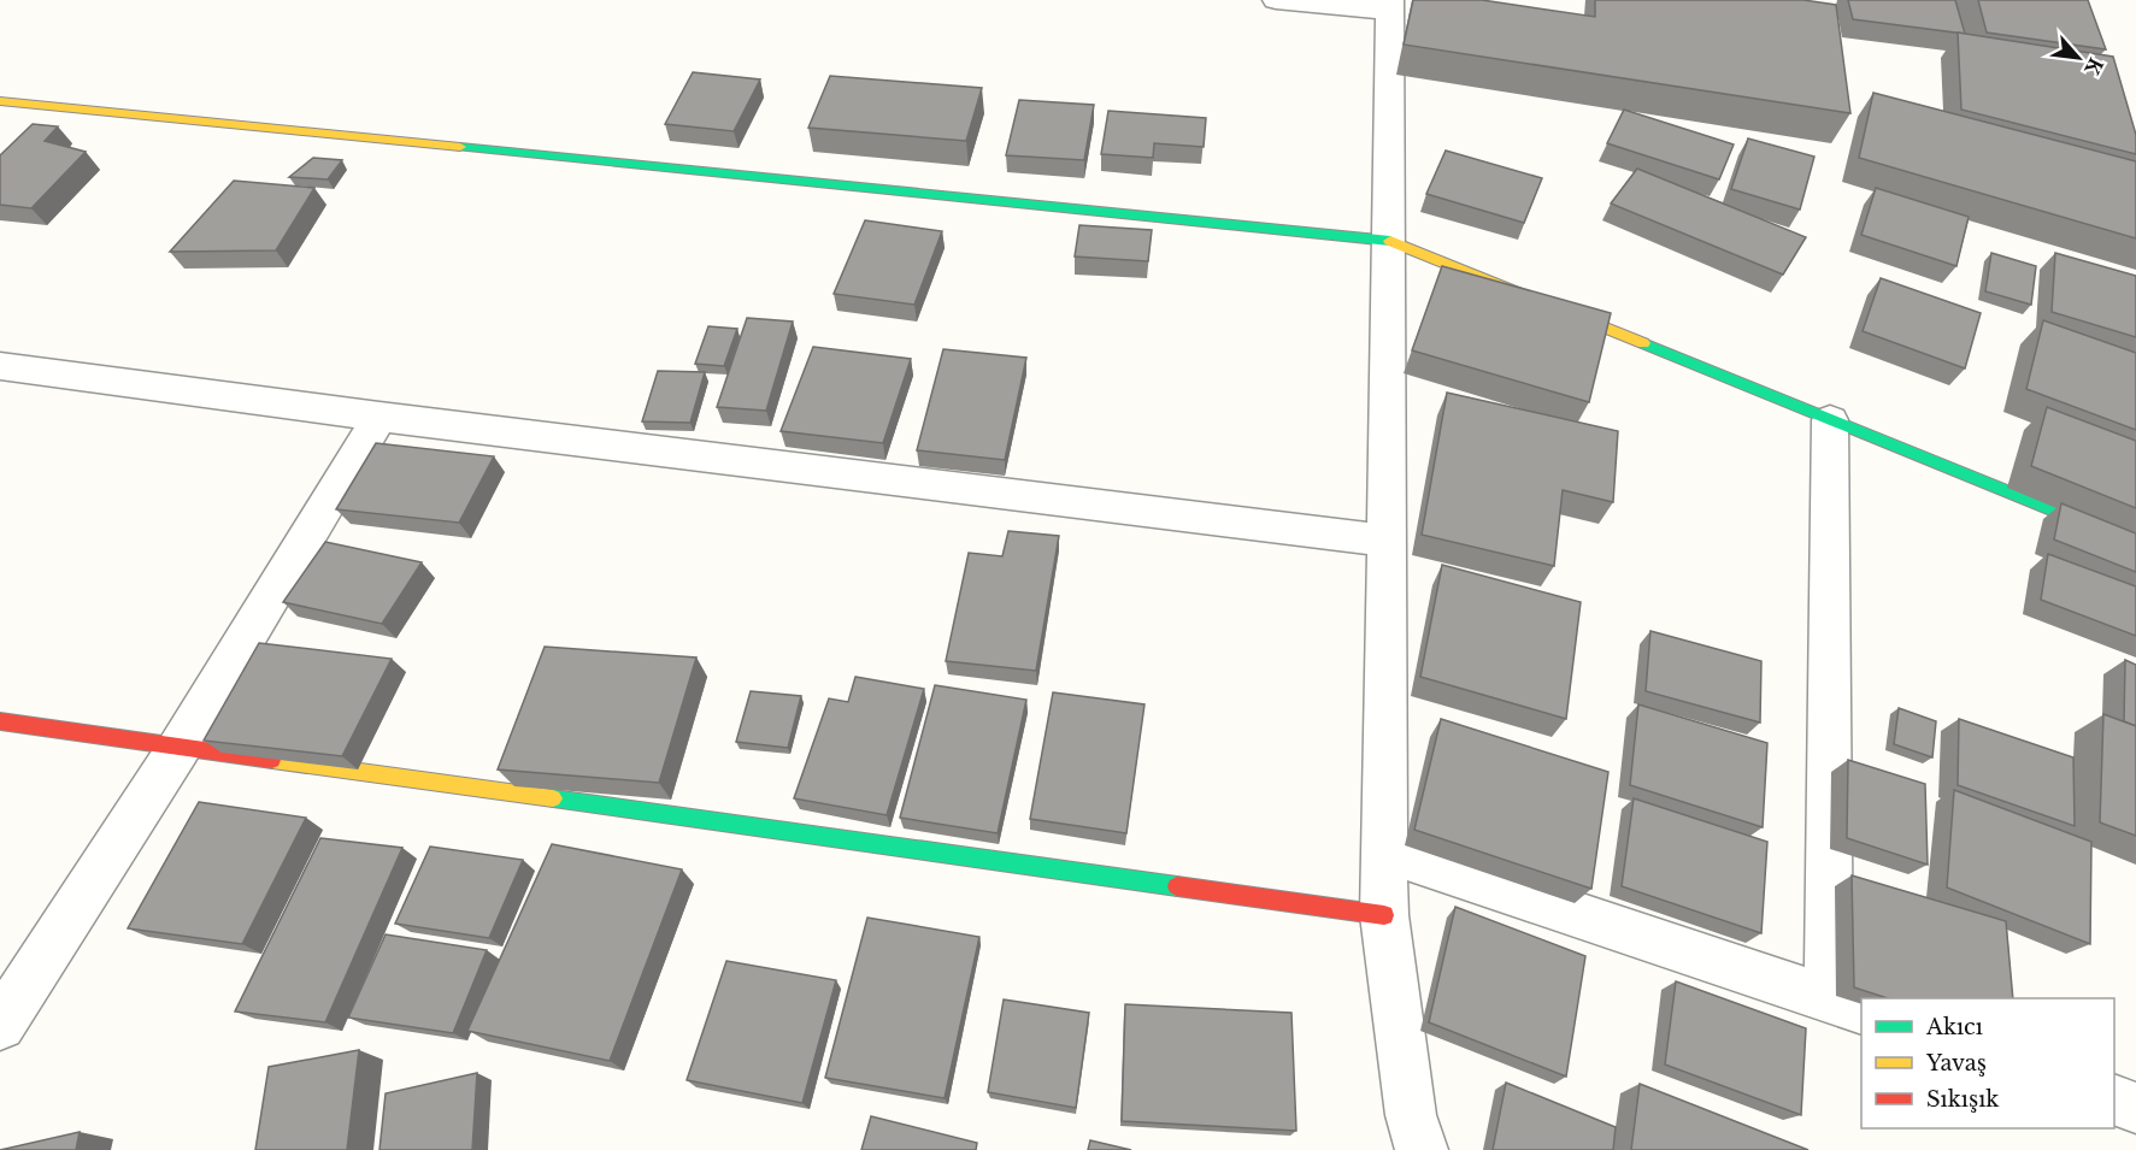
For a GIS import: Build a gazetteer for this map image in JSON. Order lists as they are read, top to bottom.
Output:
{
  "legend": ["Akıcı", "Yavaş", "Sıkışık"],
  "north": "bottom right"
}
